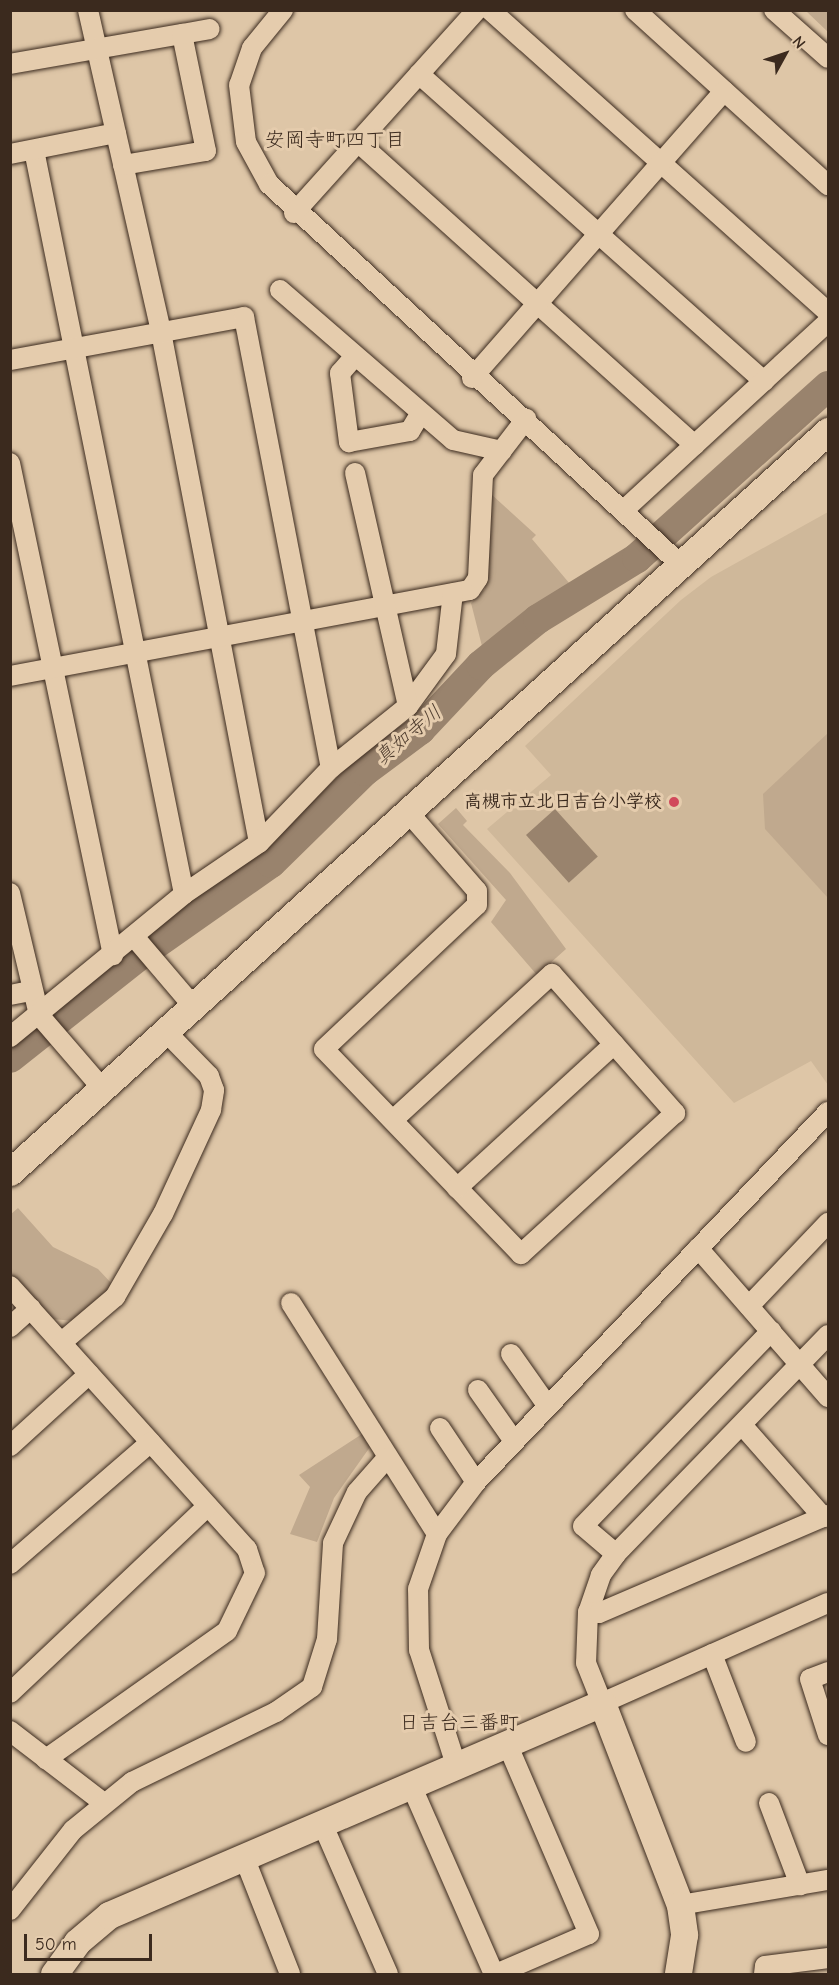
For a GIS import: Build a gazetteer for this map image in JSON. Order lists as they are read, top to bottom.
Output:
{
  "districts": ["安岡寺町四丁目", "日吉台三番町"],
  "water": ["真如寺川"],
  "places": ["高槻市立北日吉台小学校"],
  "scale_bar": "50 m",
  "north": "top right"
}
